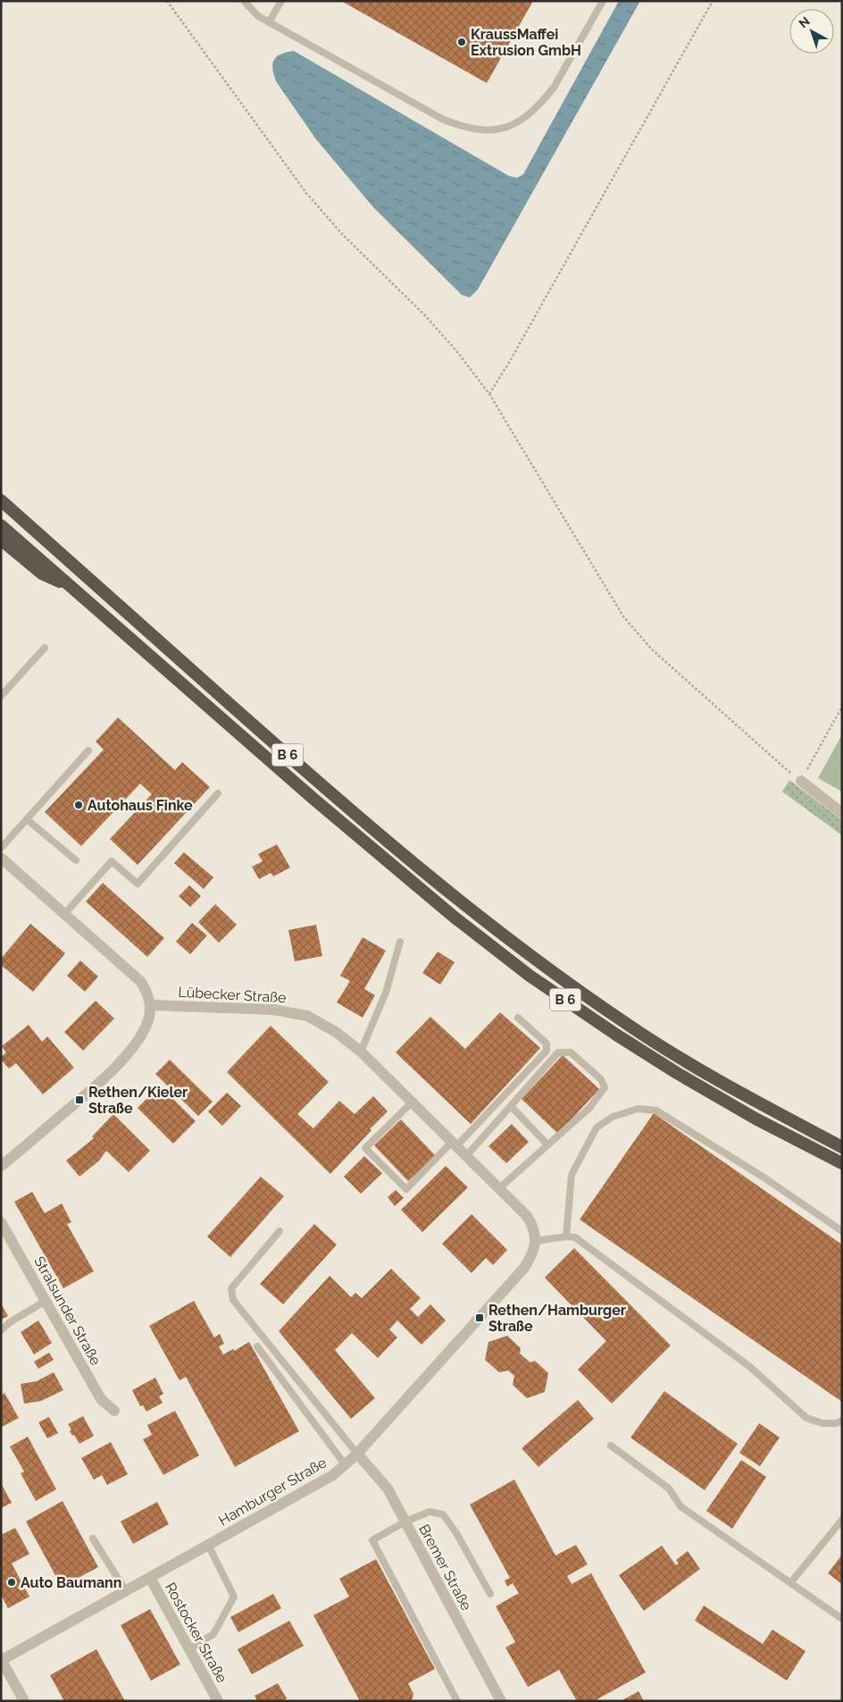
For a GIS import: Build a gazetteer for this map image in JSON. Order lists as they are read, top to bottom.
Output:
{
  "streets": {
    "highway": ["B 6"],
    "street": [
      "Lübecker Straße",
      "Stralsunder Straße",
      "Hamburger Straße",
      "Bremer Straße",
      "Rostocker Straße"
    ]
  },
  "crossings": [
    ["Lübecker Straße", "Hamburger Straße"],
    ["Hamburger Straße", "Bremer Straße"],
    ["Hamburger Straße", "Rostocker Straße"]
  ],
  "places": {
    "other": ["KraussMaffei Extrusion GmbH", "Autohaus Finke", "Auto Baumann"],
    "transit": ["Rethen/Kieler Straße", "Rethen/Hamburger Straße"]
  },
  "north": "top left"
}
